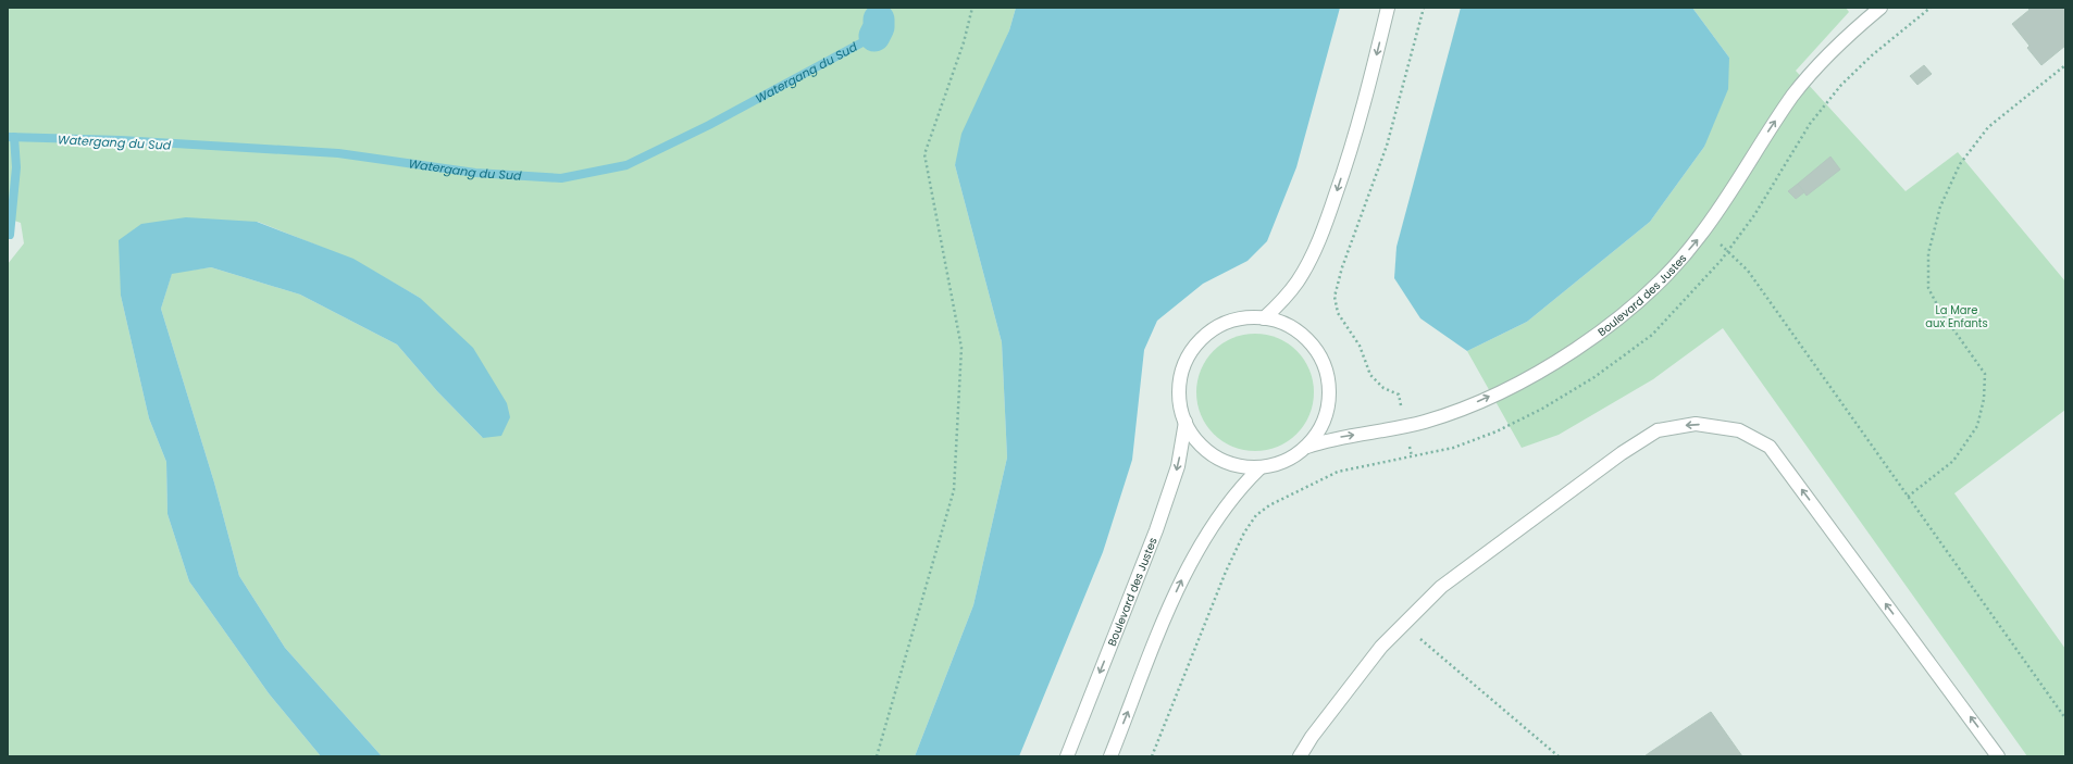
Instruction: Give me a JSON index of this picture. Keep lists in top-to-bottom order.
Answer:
{
  "streets": {
    "street": ["Boulevard des Justes"]
  },
  "water": ["Watergang du Sud"],
  "parks": ["La Mare aux Enfants"]
}
